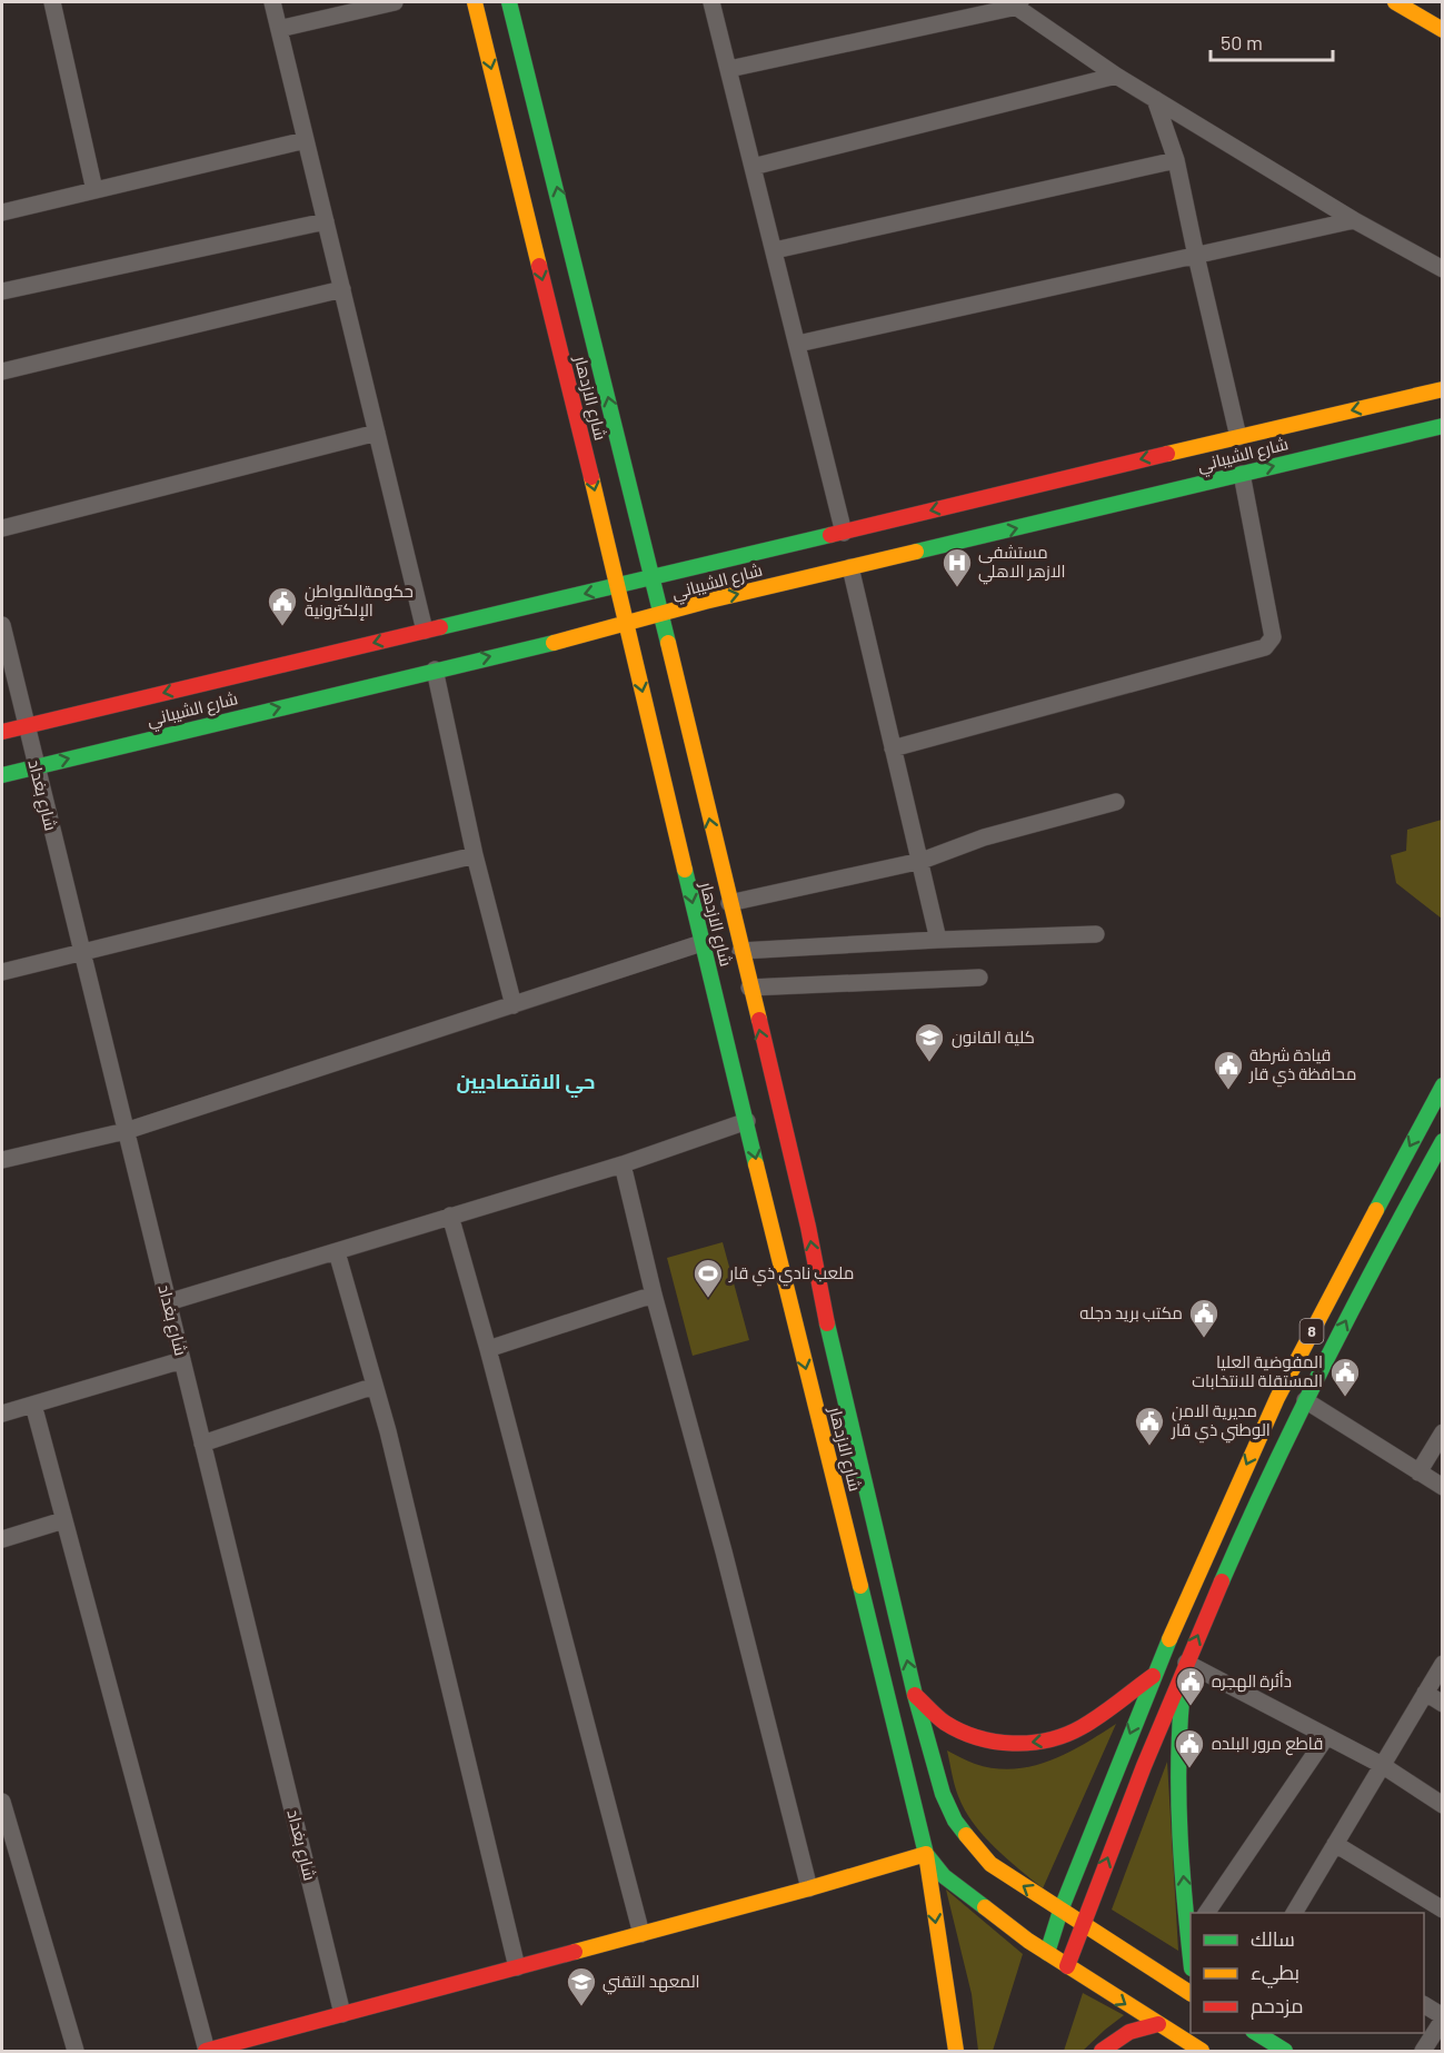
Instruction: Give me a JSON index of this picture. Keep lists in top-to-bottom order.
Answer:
{
  "streets": {
    "main road": ["شارع الازدهار", "شارع الشيباني", "8"],
    "street": ["شارع بغداد"]
  },
  "crossings": [
    ["شارع الازدهار", "شارع الشيباني"],
    ["شارع الازدهار", "8"],
    ["شارع الشيباني", "شارع بغداد"]
  ],
  "districts": ["حي الاقتصاديين"],
  "places": {
    "hospital": ["مستشفى الازهر الاهلي"],
    "public building": [
      "حكومةالمواطن الإلكترونية",
      "قيادة شرطة محافظة ذي قار",
      "مكتب بريد دجله",
      "المفوضية العليا المستقلة للانتخابات",
      "مديرية الامن الوطني ذي قار",
      "دأئرة الهجره",
      "قاطع مرور البلده"
    ],
    "school or university": ["كلية القانون", "المعهد التقني"],
    "sports": ["ملعب نادي ذي قار"]
  },
  "legend": ["سالك", "بطيء", "مزدحم"],
  "scale_bar": "50 m"
}
